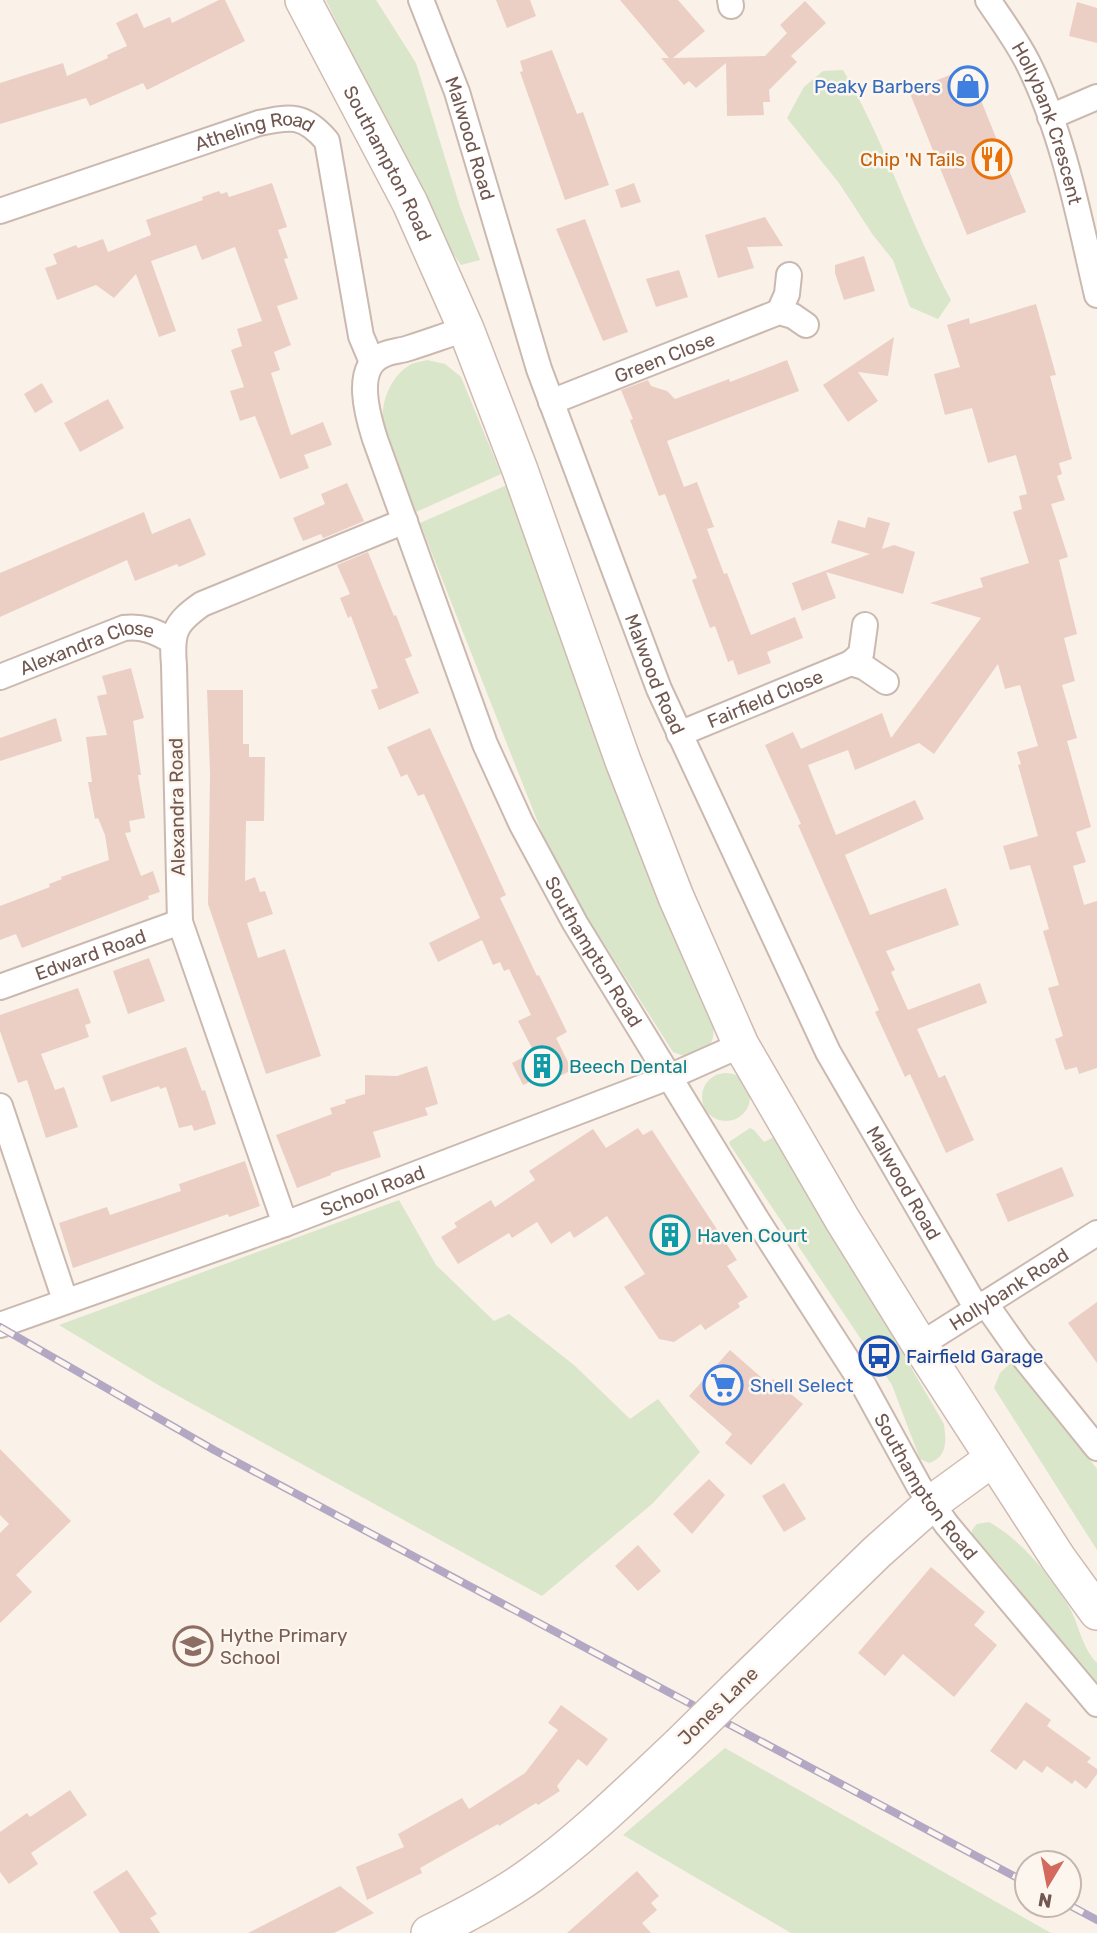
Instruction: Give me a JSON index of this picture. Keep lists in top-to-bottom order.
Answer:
{
  "streets": {
    "street": [
      "Hollybank Crescent",
      "Malwood Road",
      "Atheling Road",
      "Southampton Road",
      "Green Close",
      "Alexandra Close",
      "Fairfield Close",
      "Alexandra Road",
      "Edward Road",
      "School Road",
      "Hollybank Road",
      "Jones Lane"
    ]
  },
  "crossings": [
    ["Malwood Road", "Green Close"],
    ["Malwood Road", "Fairfield Close"],
    ["Malwood Road", "Hollybank Road"],
    ["Atheling Road", "Southampton Road"],
    ["Southampton Road", "School Road"],
    ["Southampton Road", "Hollybank Road"],
    ["Southampton Road", "Jones Lane"],
    ["Alexandra Close", "Alexandra Road"],
    ["Alexandra Road", "Edward Road"],
    ["Alexandra Road", "School Road"]
  ],
  "places": {
    "shop": ["Peaky Barbers"],
    "restaurant": ["Chip 'N Tails"],
    "building": ["Beech Dental", "Haven Court"],
    "bus stop": ["Fairfield Garage"],
    "supermarket": ["Shell Select"],
    "school or university": ["Hythe Primary School"]
  },
  "north": "bottom"
}
